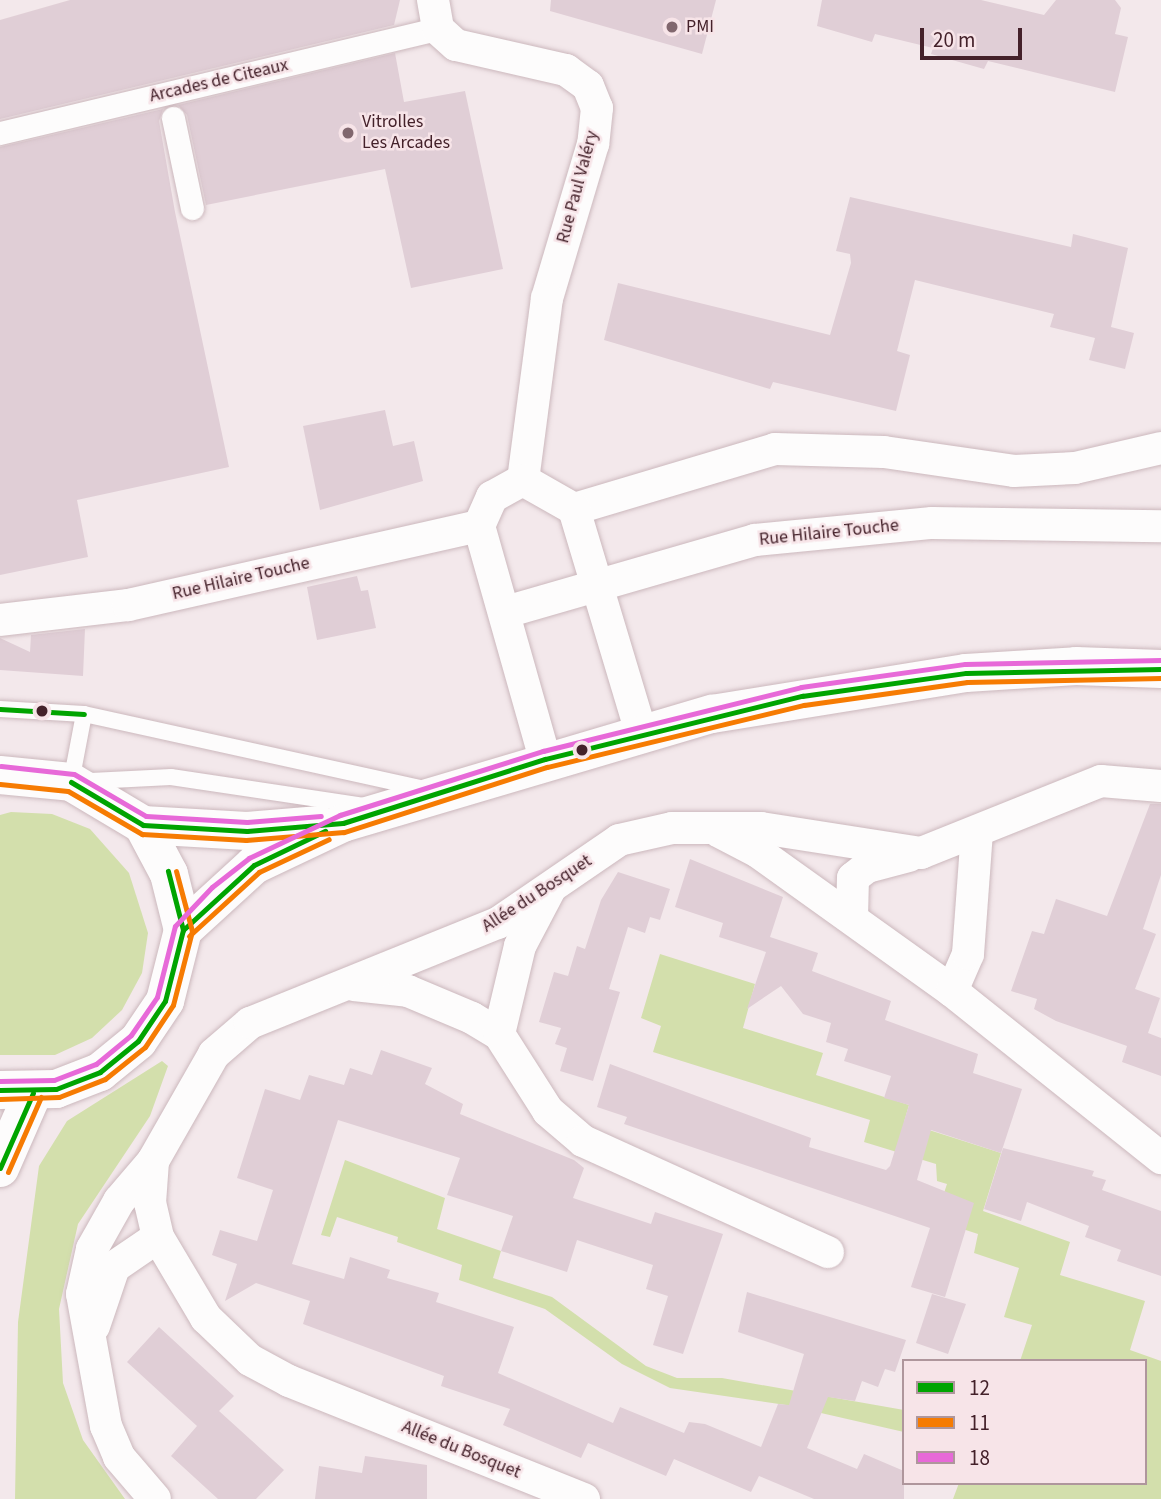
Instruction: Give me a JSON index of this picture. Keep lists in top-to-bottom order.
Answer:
{
  "streets": {
    "street": [
      "Arcades de Citeaux",
      "Rue Paul Valéry",
      "Rue Hilaire Touche",
      "Allée du Bosquet"
    ]
  },
  "crossings": [
    ["Arcades de Citeaux", "Rue Paul Valéry"]
  ],
  "places": ["PMI", "Vitrolles Les Arcades"],
  "lines": ["transit line 18", "transit line 12", "transit line 11"],
  "legend": ["12", "11", "18"],
  "scale_bar": "20 m"
}
